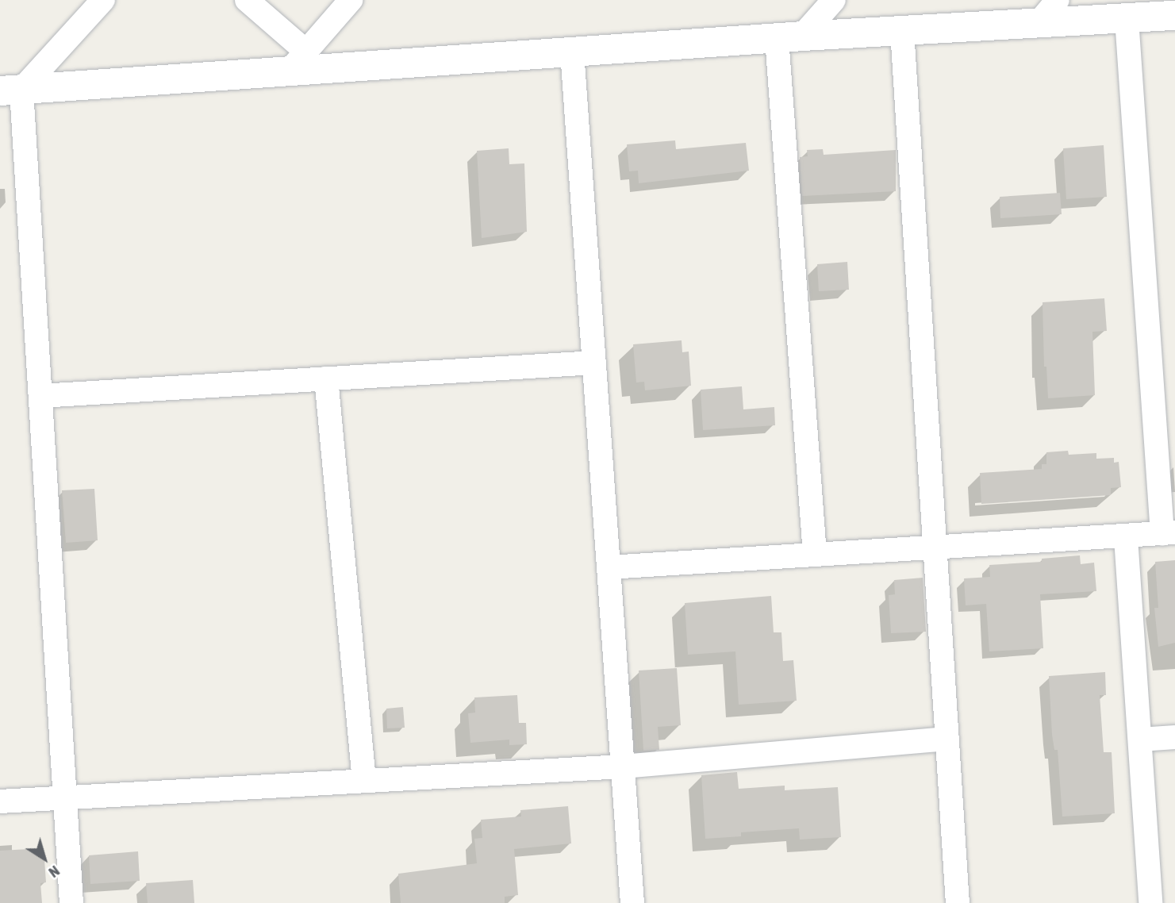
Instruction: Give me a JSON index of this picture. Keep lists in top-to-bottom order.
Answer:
{
  "north": "bottom right"
}
